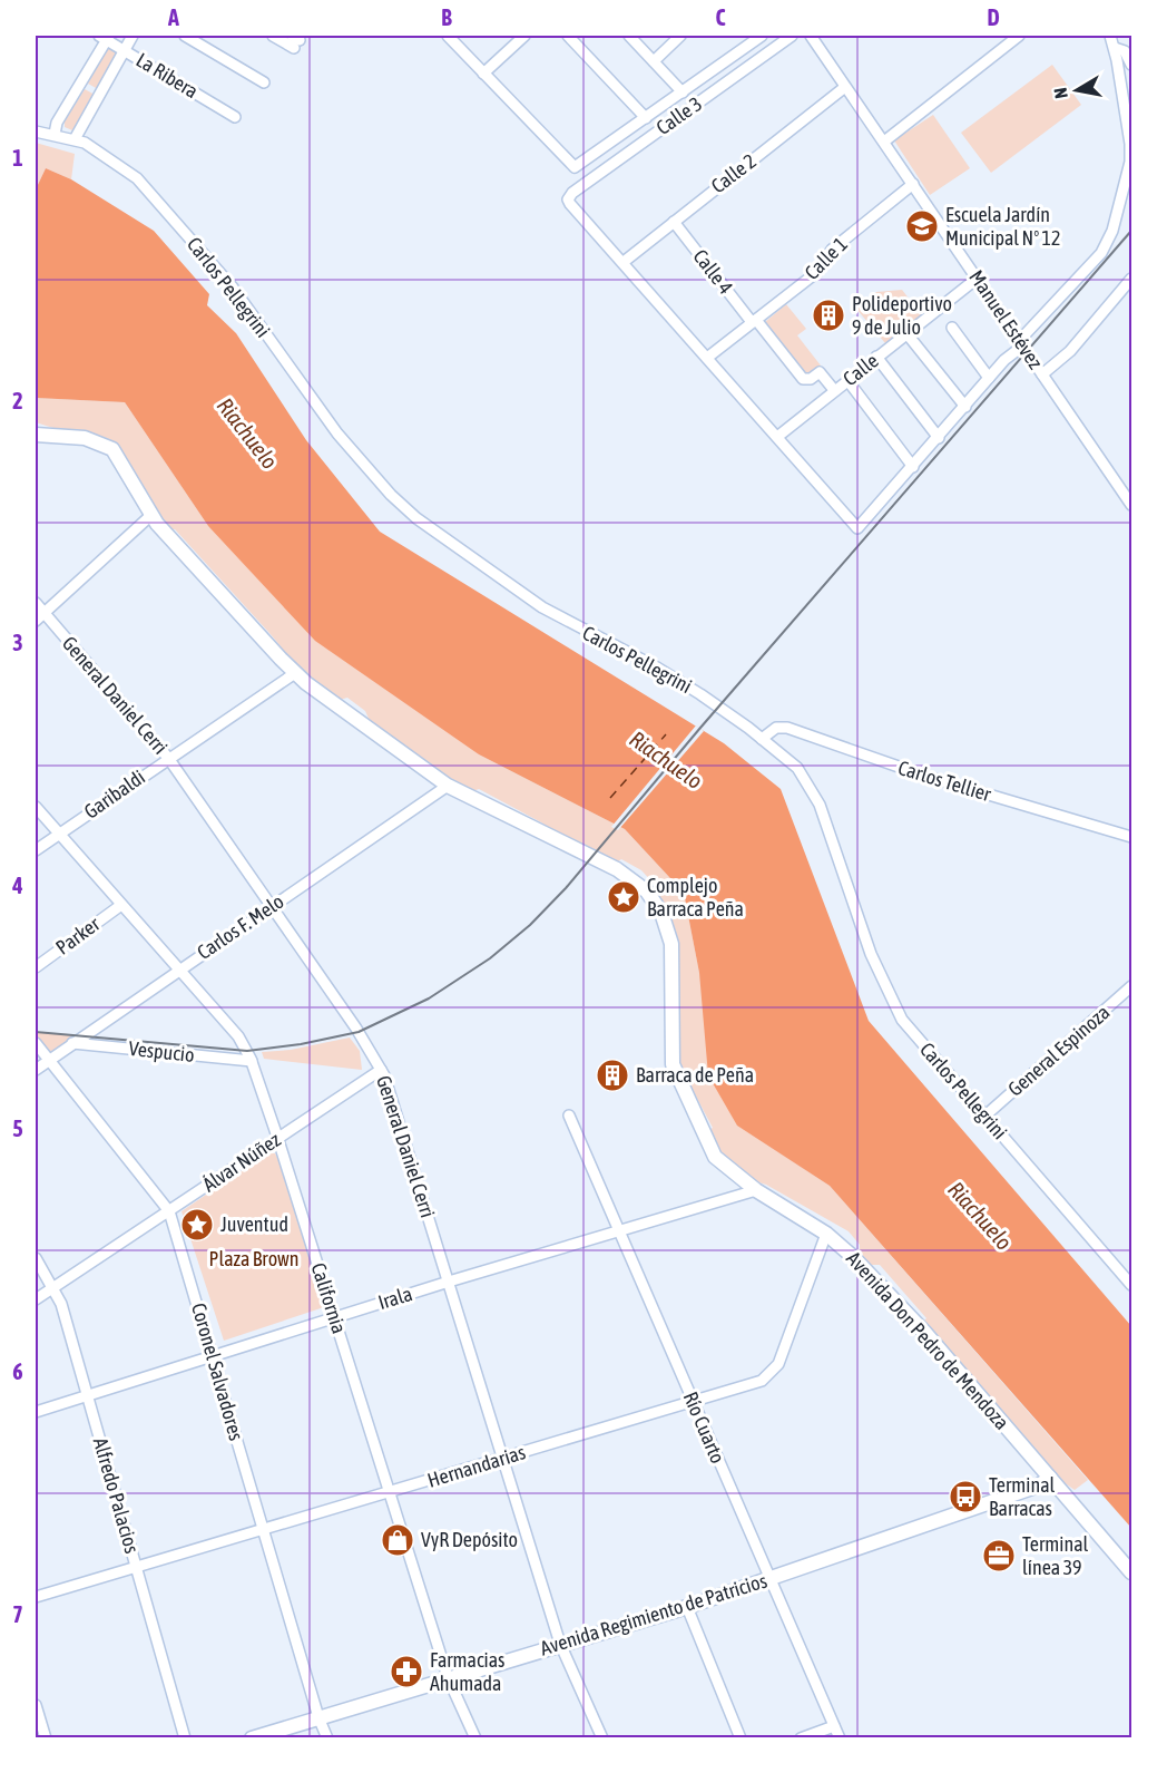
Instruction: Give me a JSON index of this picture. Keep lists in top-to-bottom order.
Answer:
{
  "streets": {
    "main road": ["Avenida Don Pedro de Mendoza", "Avenida Regimiento de Patricios"],
    "street": [
      "La Ribera",
      "Calle 3",
      "Calle 2",
      "Calle 1",
      "Calle 4",
      "Carlos Pellegrini",
      "Manuel Estévez",
      "Calle",
      "General Daniel Cerri",
      "Carlos Tellier",
      "Garibaldi",
      "Carlos F. Melo",
      "Parker",
      "General Espinoza",
      "Vespucio",
      "Álvar Núñez",
      "California",
      "Irala",
      "Coronel Salvadores",
      "Río Cuarto",
      "Hernandarias",
      "Alfredo Palacios"
    ]
  },
  "crossings": [
    ["Calle 3", "Calle 2"],
    ["Calle 2", "Calle 4"],
    ["Calle 2", "Manuel Estévez"],
    ["Calle 1", "Calle 4"],
    ["Calle 1", "Manuel Estévez"],
    ["Calle 4", "Calle"],
    ["Carlos Pellegrini", "Carlos Tellier"],
    ["Carlos Pellegrini", "General Espinoza"],
    ["Manuel Estévez", "Calle"],
    ["General Daniel Cerri", "Garibaldi"],
    ["General Daniel Cerri", "Carlos F. Melo"],
    ["General Daniel Cerri", "Álvar Núñez"],
    ["General Daniel Cerri", "Irala"],
    ["General Daniel Cerri", "Hernandarias"],
    ["General Daniel Cerri", "Avenida Regimiento de Patricios"],
    ["Garibaldi", "California"],
    ["Garibaldi", "Avenida Don Pedro de Mendoza"],
    ["Carlos F. Melo", "Vespucio"],
    ["Carlos F. Melo", "California"],
    ["Carlos F. Melo", "Avenida Don Pedro de Mendoza"],
    ["Carlos F. Melo", "Coronel Salvadores"],
    ["Parker", "California"],
    ["Vespucio", "California"],
    ["Álvar Núñez", "California"],
    ["Álvar Núñez", "Coronel Salvadores"],
    ["Álvar Núñez", "Alfredo Palacios"],
    ["California", "Irala"],
    ["California", "Hernandarias"],
    ["California", "Avenida Regimiento de Patricios"],
    ["Irala", "Avenida Don Pedro de Mendoza"],
    ["Irala", "Coronel Salvadores"],
    ["Irala", "Río Cuarto"],
    ["Irala", "Alfredo Palacios"],
    ["Avenida Don Pedro de Mendoza", "Hernandarias"],
    ["Avenida Don Pedro de Mendoza", "Avenida Regimiento de Patricios"],
    ["Coronel Salvadores", "Hernandarias"],
    ["Coronel Salvadores", "Avenida Regimiento de Patricios"],
    ["Río Cuarto", "Hernandarias"],
    ["Río Cuarto", "Avenida Regimiento de Patricios"],
    ["Hernandarias", "Alfredo Palacios"]
  ],
  "water": ["Riachuelo"],
  "parks": ["Plaza Brown"],
  "places": {
    "school or university": ["Escuela Jardín Municipal Nº 12"],
    "building": ["Polideportivo 9 de Julio", "Barraca de Peña"],
    "place": ["Complejo Barraca Peña", "Juventud"],
    "bus stop": ["Terminal Barracas"],
    "shop": ["VyR Depósito"],
    "office": ["Terminal línea 39"],
    "pharmacy": ["Farmacias Ahumada"]
  },
  "north": "left",
  "grid": {
    "columns": [
      "A",
      "B",
      "C",
      "D"
    ],
    "rows": [
      "1",
      "2",
      "3",
      "4",
      "5",
      "6",
      "7"
    ]
  }
}
